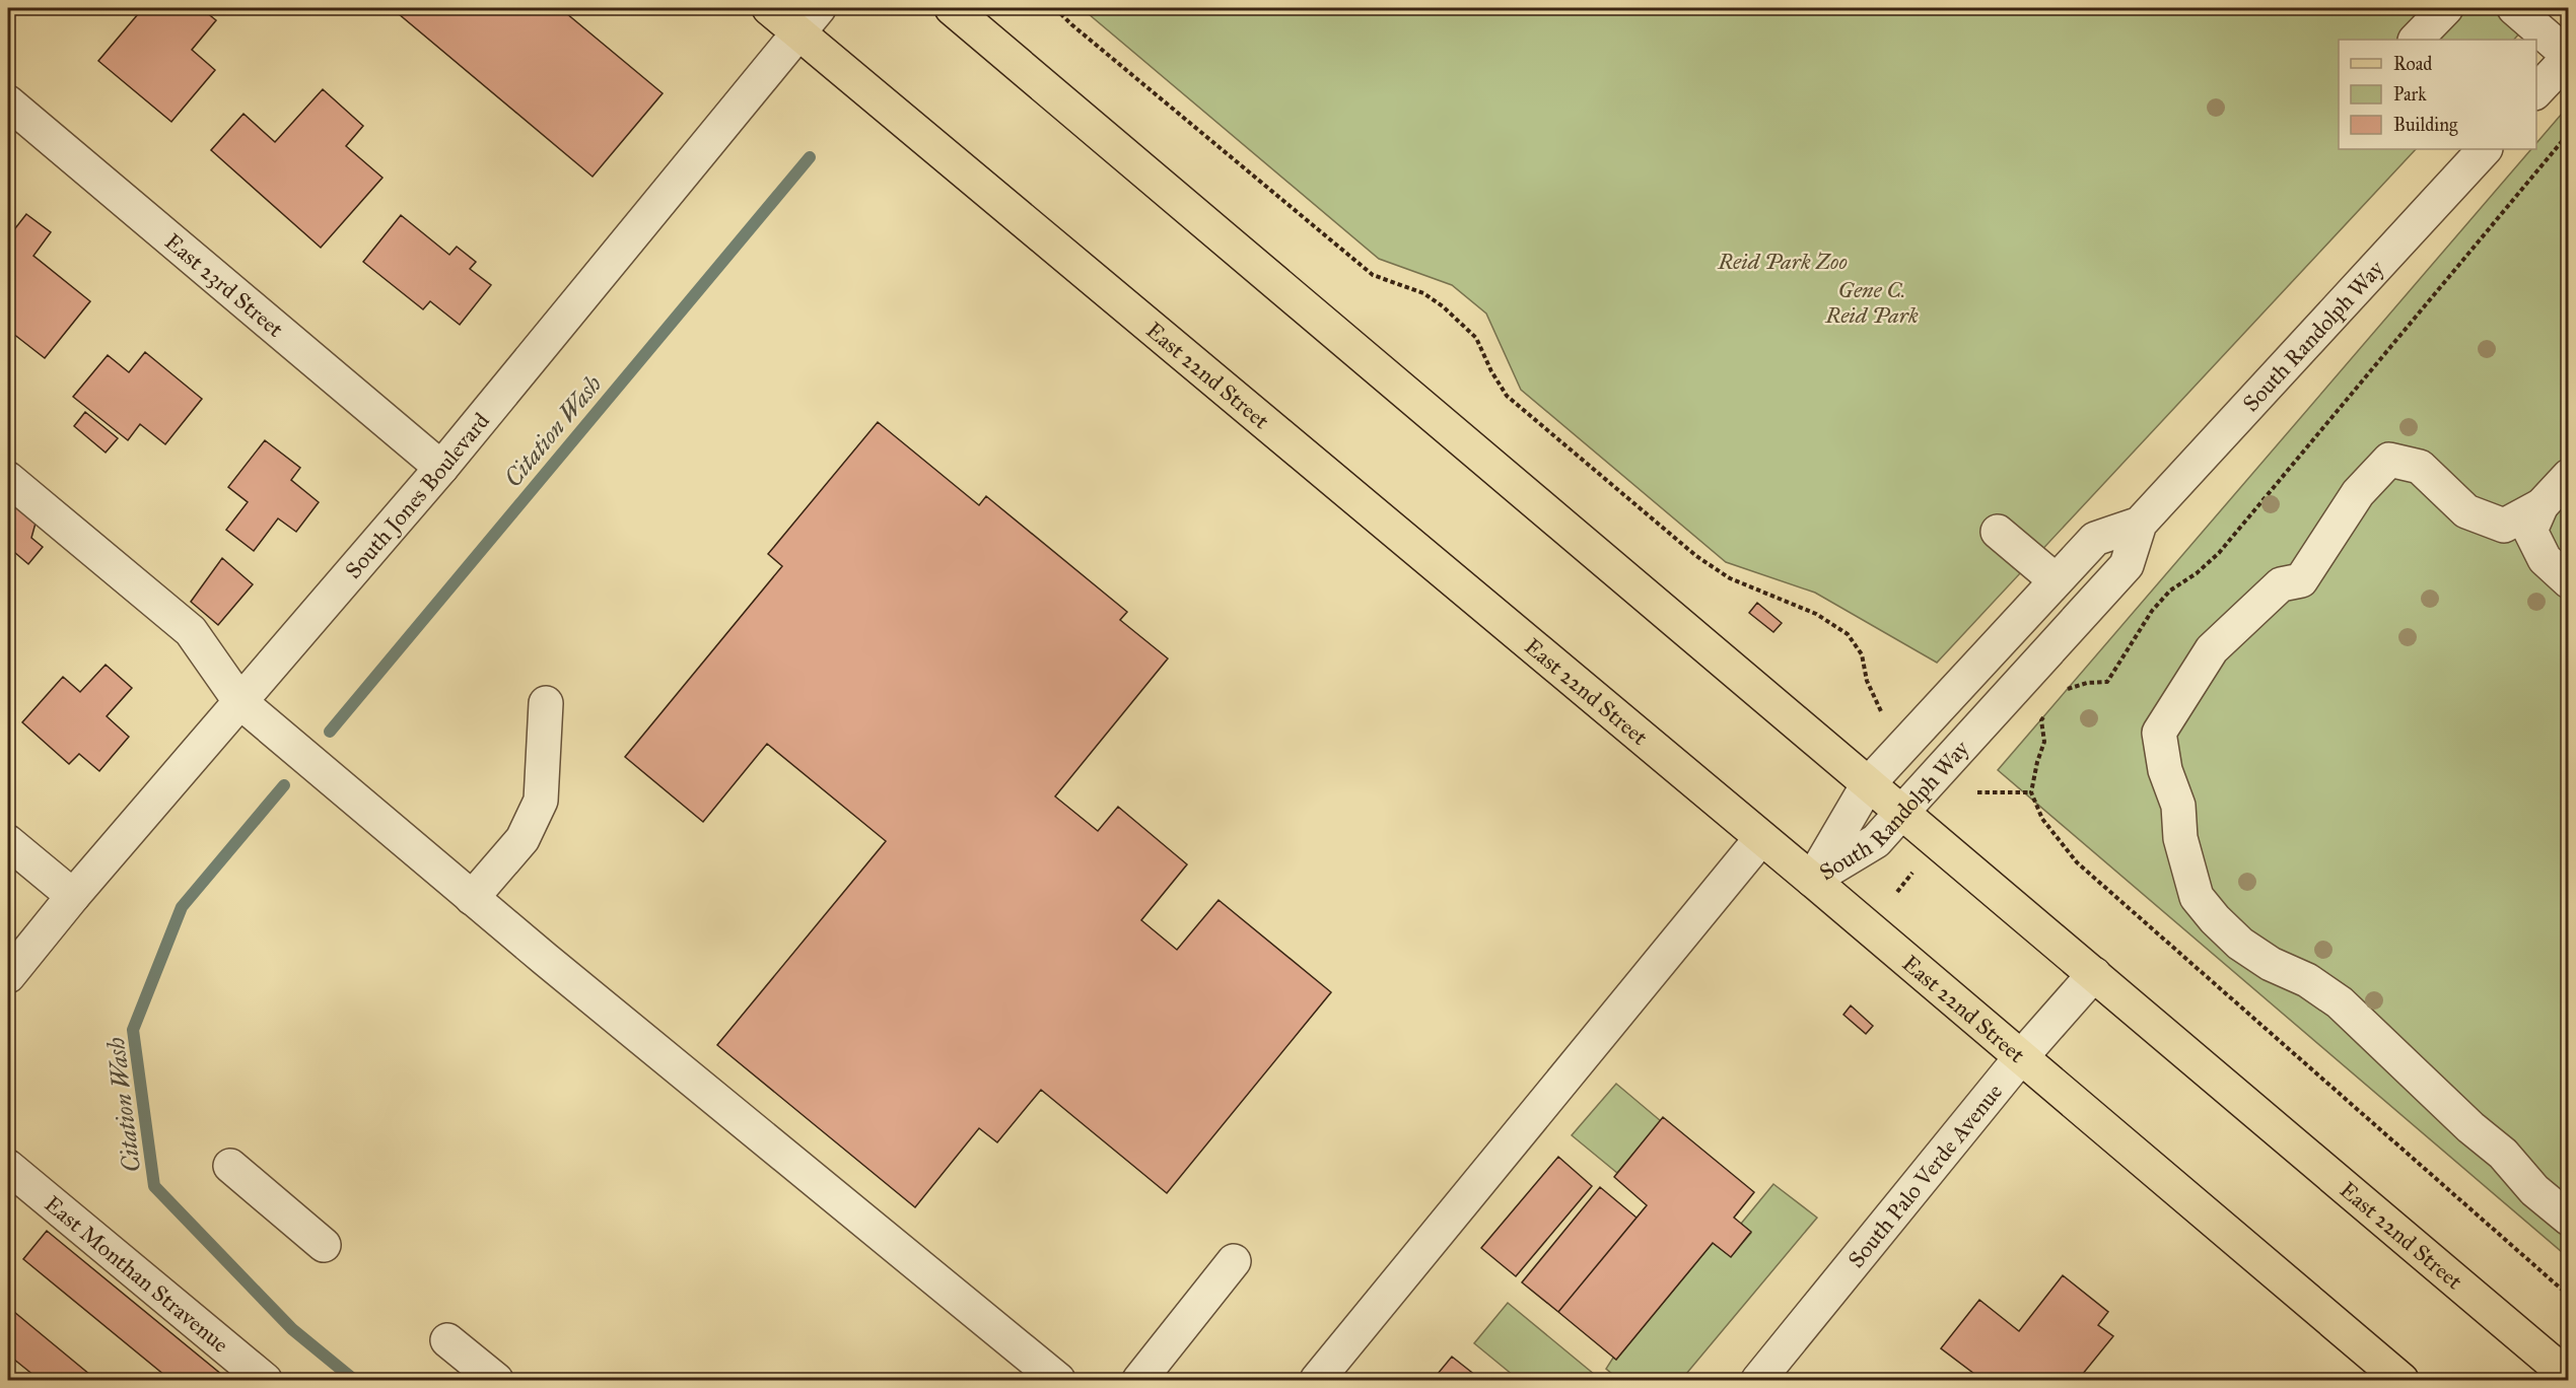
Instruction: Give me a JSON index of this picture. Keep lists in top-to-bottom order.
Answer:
{
  "streets": {
    "main road": ["East 22nd Street"],
    "street": [
      "East 23rd Street",
      "South Randolph Way",
      "South Jones Boulevard",
      "South Palo Verde Avenue",
      "East Monthan Stravenue"
    ]
  },
  "crossings": [
    ["East 23rd Street", "South Jones Boulevard"],
    ["South Randolph Way", "East 22nd Street"],
    ["East 22nd Street", "South Jones Boulevard"],
    ["East 22nd Street", "South Palo Verde Avenue"]
  ],
  "water": ["Citation Wash"],
  "parks": ["Reid Park Zoo", "Gene C. Reid Park"],
  "legend": ["Road", "Park", "Building"]
}
